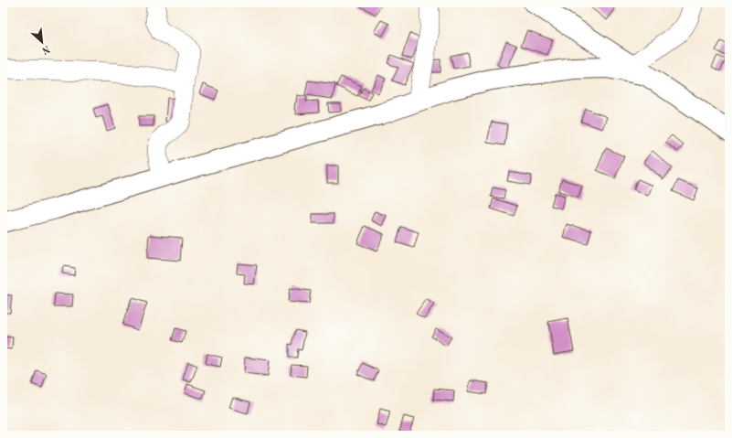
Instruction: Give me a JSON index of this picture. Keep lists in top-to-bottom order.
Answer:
{
  "north": "bottom right"
}
